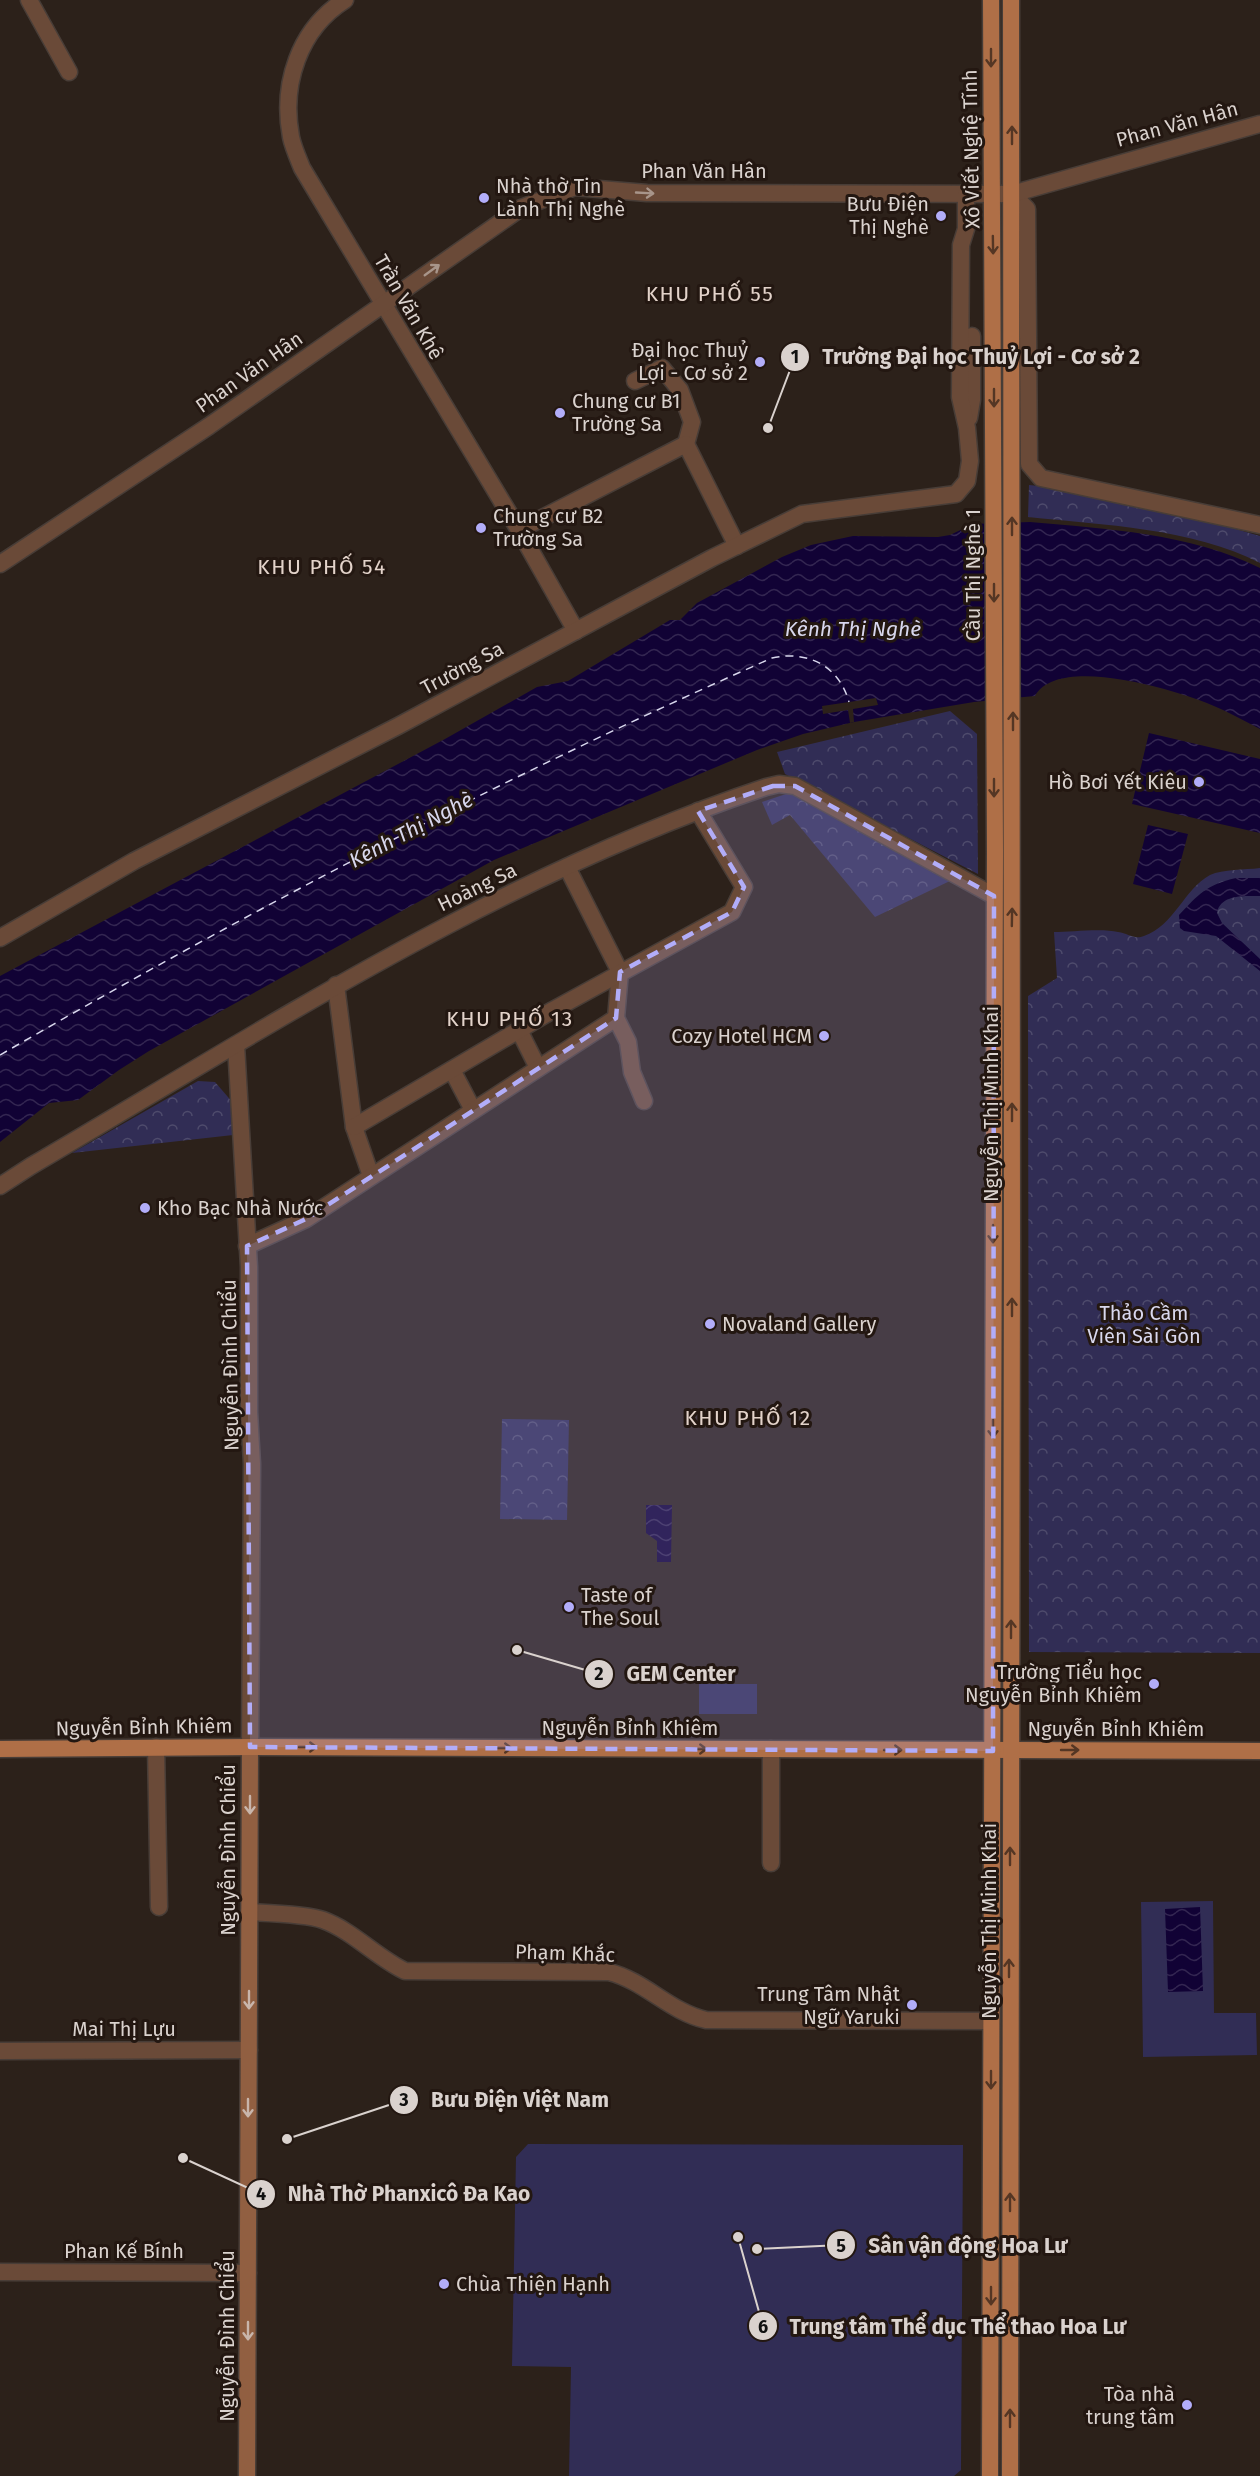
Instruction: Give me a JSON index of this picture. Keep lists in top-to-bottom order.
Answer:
{
  "streets": {
    "main road": [
      "Xô Viết Nghệ Tĩnh",
      "Cầu Thị Nghè 1",
      "Nguyễn Thị Minh Khai",
      "Nguyễn Đình Chiểu",
      "Nguyễn Bỉnh Khiêm"
    ],
    "street": [
      "Phan Văn Hân",
      "Trần Văn Khê",
      "Trường Sa",
      "Hoàng Sa",
      "Phạm Khắc",
      "Mai Thị Lựu",
      "Phan Kế Bính"
    ]
  },
  "crossings": [
    ["Phan Văn Hân", "Xô Viết Nghệ Tĩnh"],
    ["Phan Văn Hân", "Trần Văn Khê"],
    ["Xô Viết Nghệ Tĩnh", "Cầu Thị Nghè 1"],
    ["Xô Viết Nghệ Tĩnh", "Trường Sa"],
    ["Trần Văn Khê", "Trường Sa"],
    ["Cầu Thị Nghè 1", "Nguyễn Thị Minh Khai"],
    ["Hoàng Sa", "Nguyễn Thị Minh Khai"],
    ["Hoàng Sa", "Nguyễn Đình Chiểu"],
    ["Nguyễn Thị Minh Khai", "Nguyễn Bỉnh Khiêm"],
    ["Nguyễn Thị Minh Khai", "Phạm Khắc"],
    ["Nguyễn Đình Chiểu", "Nguyễn Bỉnh Khiêm"],
    ["Nguyễn Đình Chiểu", "Phạm Khắc"],
    ["Nguyễn Đình Chiểu", "Mai Thị Lựu"],
    ["Nguyễn Đình Chiểu", "Phan Kế Bính"]
  ],
  "one_way": ["Phan Văn Hân", "Nguyễn Đình Chiểu", "Nguyễn Bỉnh Khiêm"],
  "districts": [
    "KHU PHỐ 55",
    "KHU PHỐ 54",
    "KHU PHỐ 13",
    "KHU PHỐ 12"
  ],
  "water": ["Kênh Thị Nghè"],
  "parks": ["Thảo Cầm Viên Sài Gòn"],
  "places": [
    "Nhà thờ Tin Lành Thị Nghè",
    "Bưu Điện Thị Nghè",
    "Đại học Thuỷ Lợi - Cơ sở 2",
    "Chung cư B1 Trường Sa",
    "Trường Đại học Thuỷ Lợi - Cơ sở 2",
    "Chung cư B2 Trường Sa",
    "Hồ Bơi Yết Kiêu",
    "Cozy Hotel HCM",
    "Kho Bạc Nhà Nước",
    "Novaland Gallery",
    "Taste of The Soul",
    "GEM Center",
    "Trường Tiểu học Nguyễn Bỉnh Khiêm",
    "Trung Tâm Nhật Ngữ Yaruki",
    "Bưu Điện Việt Nam",
    "Nhà Thờ Phanxicô Đa Kao",
    "Trung tâm Thể dục Thể thao Hoa Lư",
    "Sân vận động Hoa Lư",
    "Chùa Thiện Hạnh",
    "Tòa nhà trung tâm"
  ]
}
